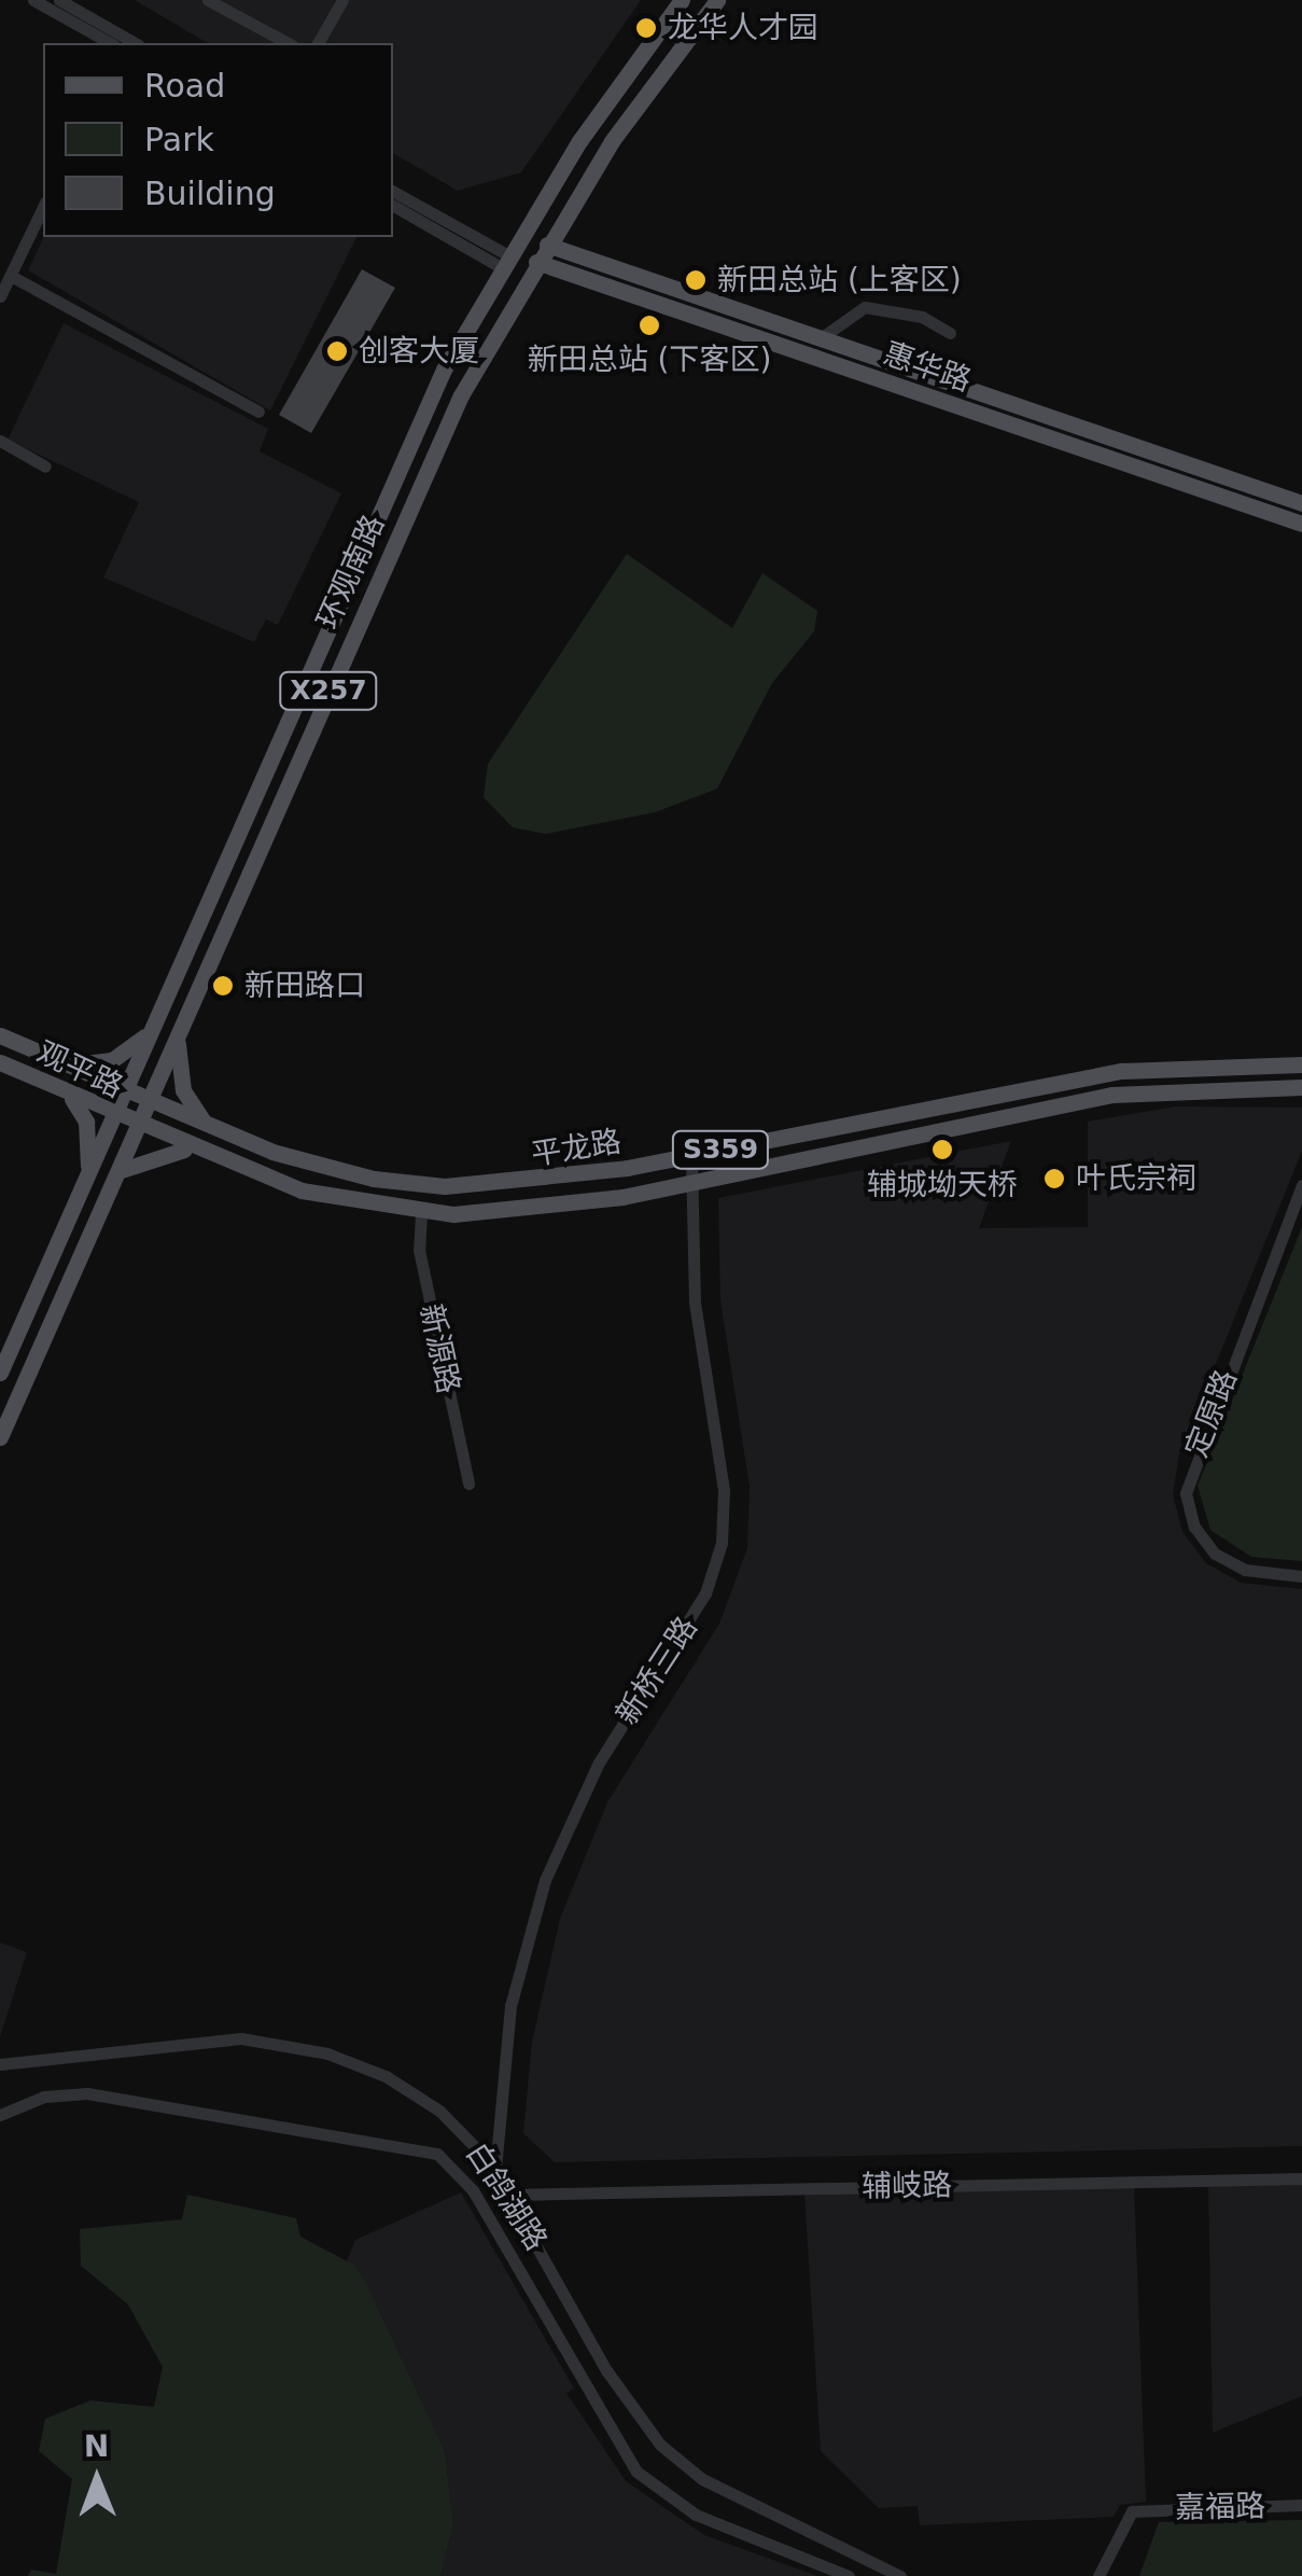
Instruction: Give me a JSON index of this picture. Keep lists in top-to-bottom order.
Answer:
{
  "streets": {
    "main road": [
      "惠华路",
      "环观南路",
      "X257",
      "观平路",
      "平龙路",
      "S359"
    ],
    "street": [
      "新源路",
      "定原路",
      "新桥三路",
      "辅岐路",
      "白鸽湖路",
      "嘉福路"
    ]
  },
  "crossings": [
    ["惠华路", "环观南路"],
    ["环观南路", "观平路"],
    ["环观南路", "平龙路"],
    ["观平路", "平龙路"],
    ["平龙路", "新源路"],
    ["平龙路", "新桥三路"],
    ["新桥三路", "白鸽湖路"],
    ["辅岐路", "白鸽湖路"]
  ],
  "places": [
    "龙华人才园",
    "新田总站 (上客区)",
    "新田总站 (下客区)",
    "创客大厦",
    "新田路口",
    "辅城坳天桥",
    "叶氏宗祠"
  ],
  "legend": ["Road", "Park", "Building"],
  "north": "top"
}
